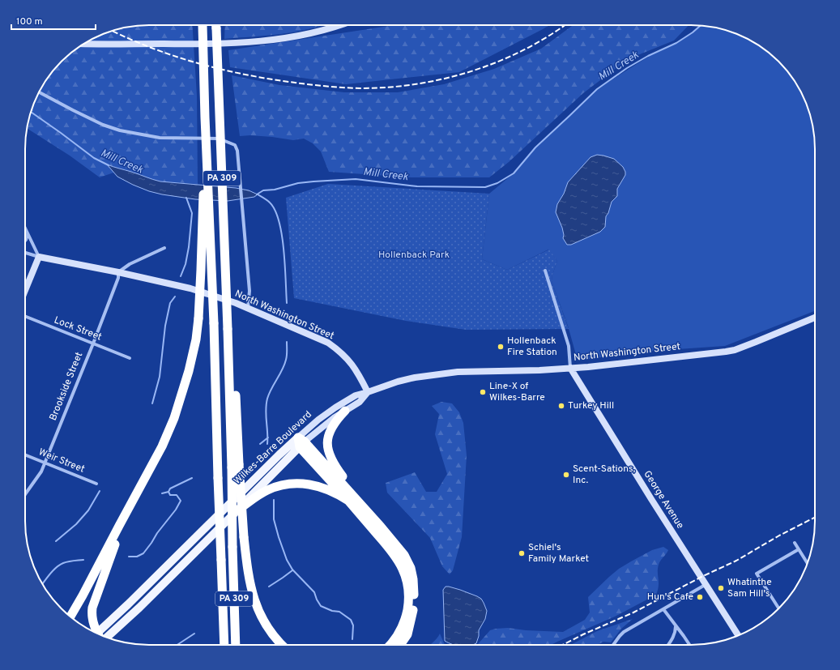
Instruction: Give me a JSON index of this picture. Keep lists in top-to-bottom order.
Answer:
{
  "streets": {
    "highway": ["PA 309"],
    "main road": ["Wilkes-Barre Boulevard"],
    "street": [
      "North Washington Street",
      "Lock Street",
      "Brookside Street",
      "Weir Street",
      "George Avenue"
    ]
  },
  "crossings": [
    ["North Washington Street", "Brookside Street"],
    ["North Washington Street", "Wilkes-Barre Boulevard"],
    ["North Washington Street", "George Avenue"],
    ["Lock Street", "Brookside Street"],
    ["Brookside Street", "Weir Street"]
  ],
  "water": ["Mill Creek"],
  "parks": ["Hollenback Park"],
  "places": [
    "Hollenback Fire Station",
    "Line-X of Wilkes-Barre",
    "Turkey Hill",
    "Scent-Sations, Inc.",
    "Schiel's Family Market",
    "Whatinthe Sam Hill's",
    "Hun's Cafe"
  ],
  "scale_bar": "100 m"
}
